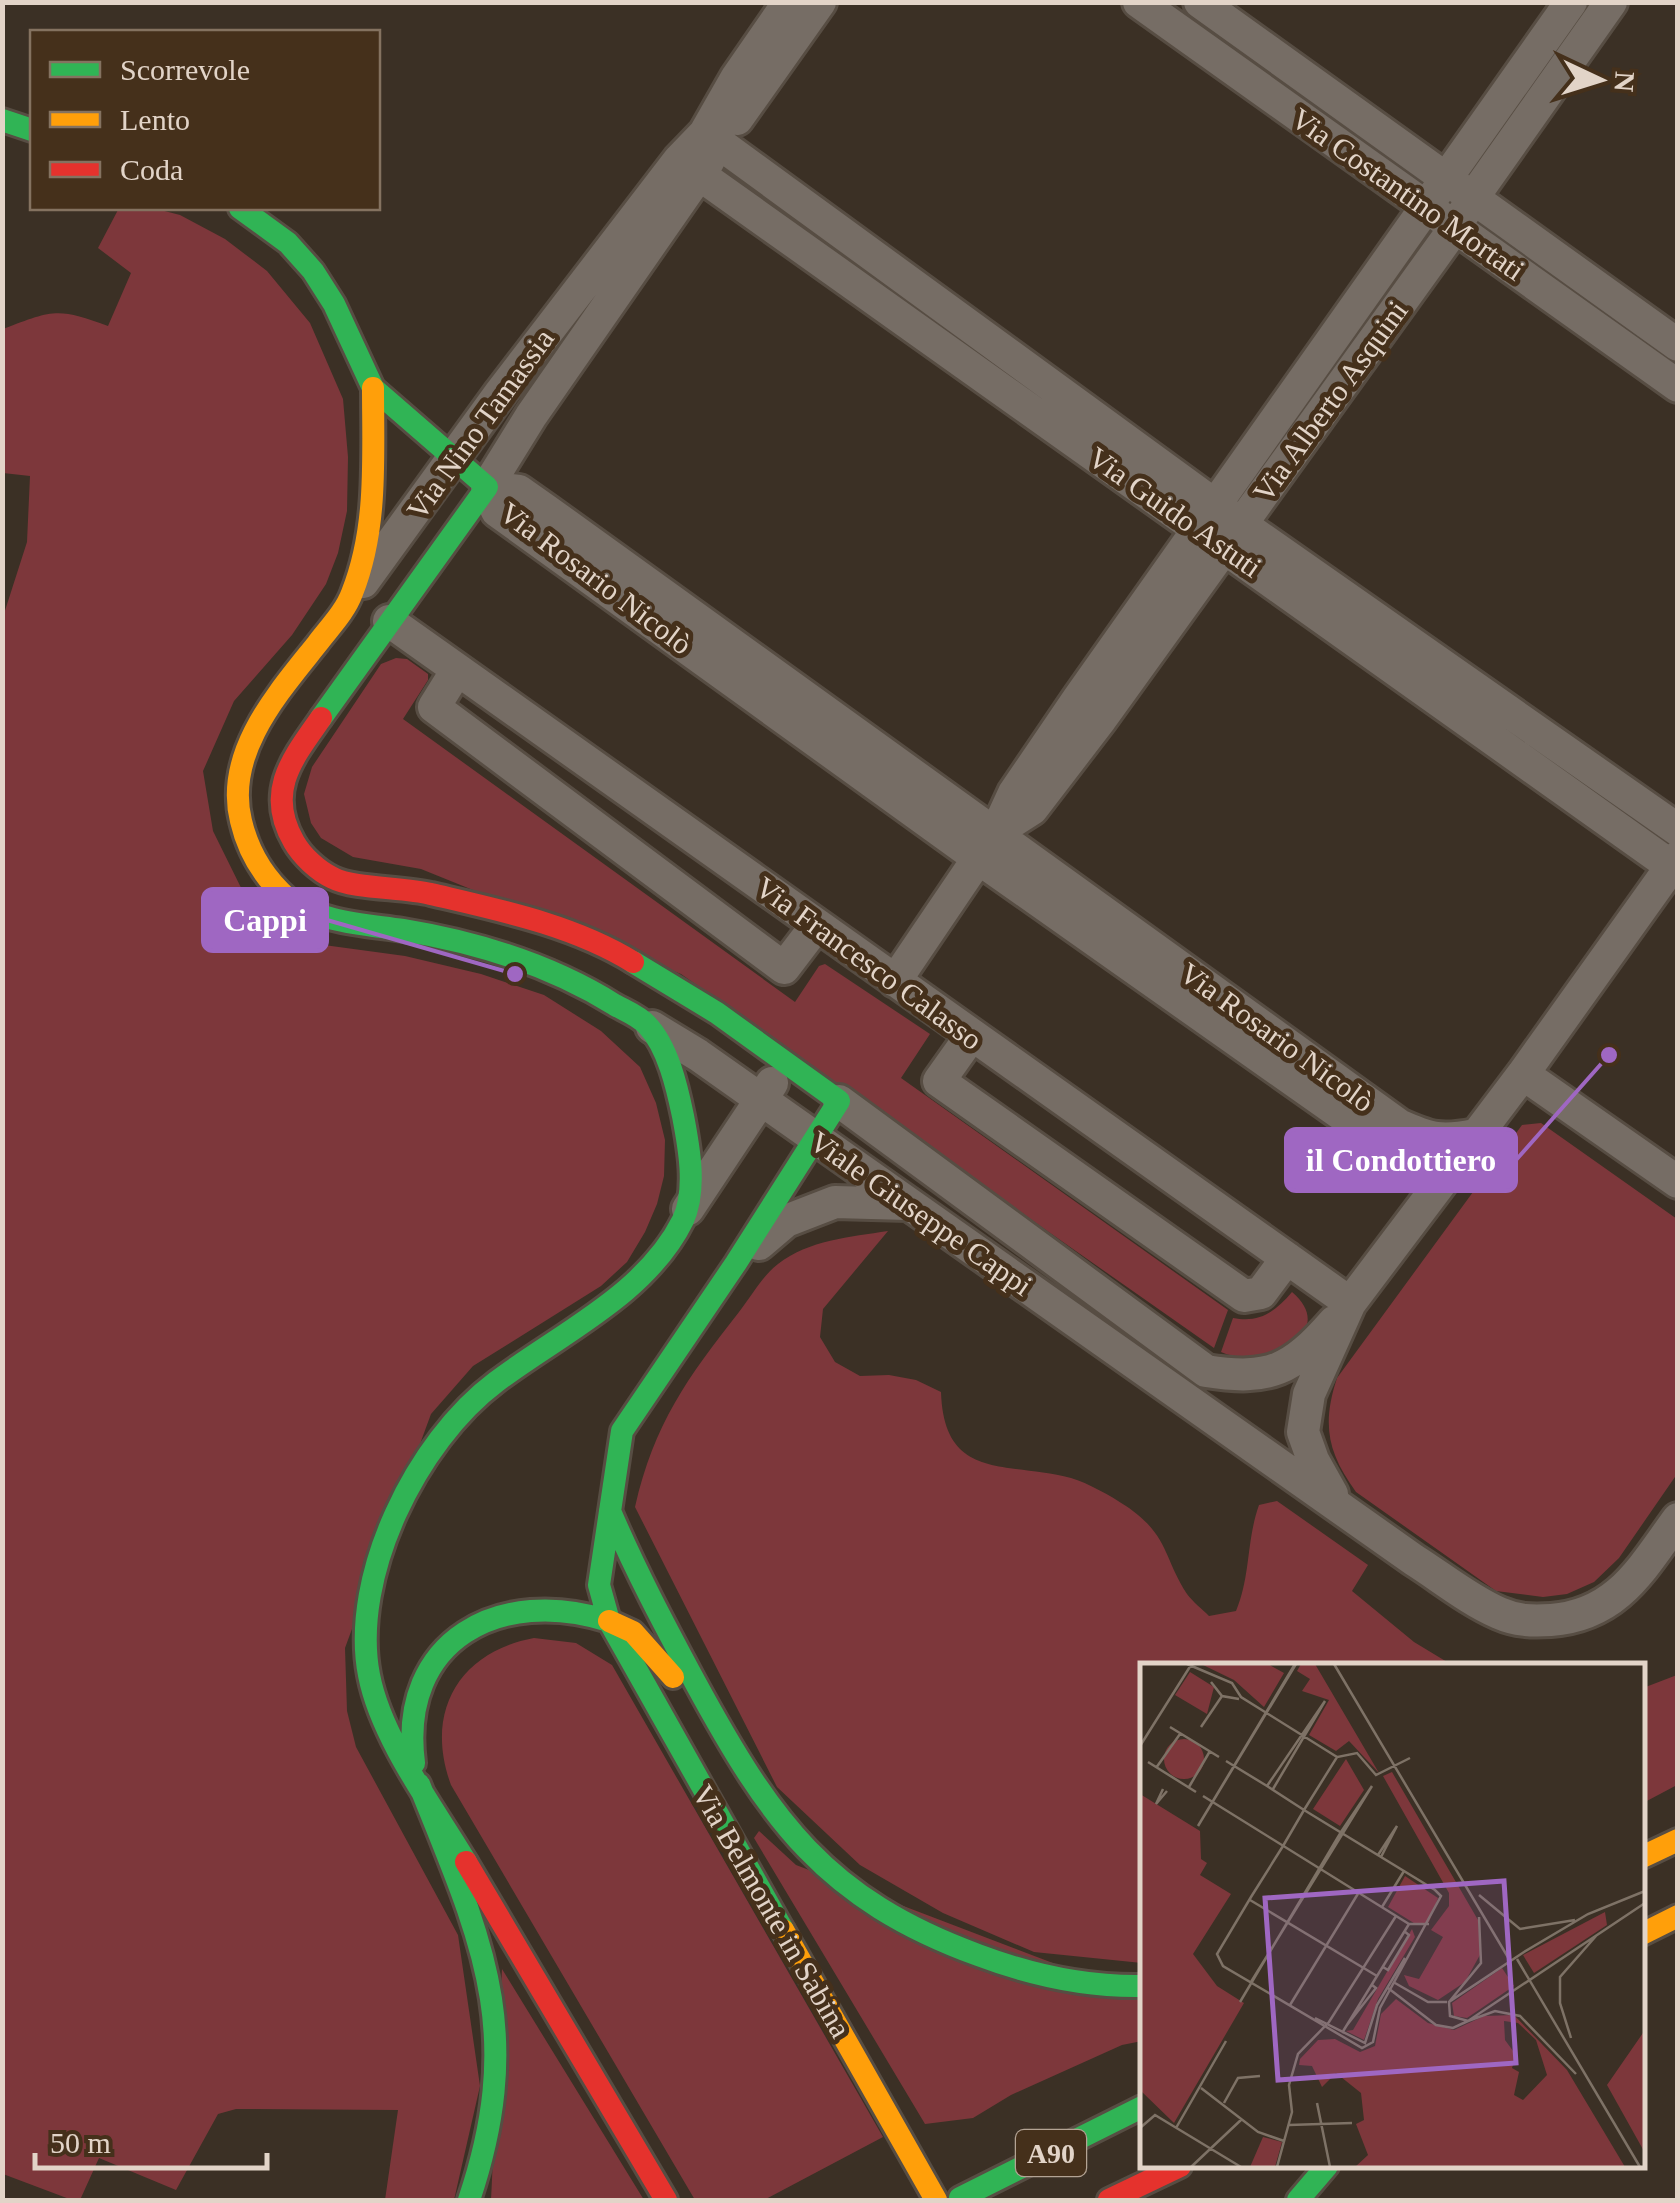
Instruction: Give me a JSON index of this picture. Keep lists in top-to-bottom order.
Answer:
{
  "streets": {
    "main road": [
      "Via Nino Tamassia",
      "Viale Giuseppe Cappi",
      "Via Belmonte in Sabina",
      "A90"
    ],
    "street": [
      "Via Costantino Mortati",
      "Via Alberto Asquini",
      "Via Guido Astuti",
      "Via Rosario Nicolò",
      "Via Francesco Calasso"
    ]
  },
  "crossings": [
    ["Via Costantino Mortati", "Via Alberto Asquini"],
    ["Via Alberto Asquini", "Via Guido Astuti"],
    ["Via Alberto Asquini", "Via Rosario Nicolò"],
    ["Via Alberto Asquini", "Via Francesco Calasso"],
    ["Via Nino Tamassia", "Via Guido Astuti"],
    ["Via Nino Tamassia", "Via Rosario Nicolò"],
    ["Via Nino Tamassia", "Via Francesco Calasso"],
    ["Via Nino Tamassia", "Viale Giuseppe Cappi"],
    ["Via Francesco Calasso", "Viale Giuseppe Cappi"],
    ["Viale Giuseppe Cappi", "Via Belmonte in Sabina"]
  ],
  "places": ["Cappi", "il Condottiero"],
  "legend": ["Scorrevole", "Lento", "Coda"],
  "scale_bar": "50 m",
  "north": "right"
}
